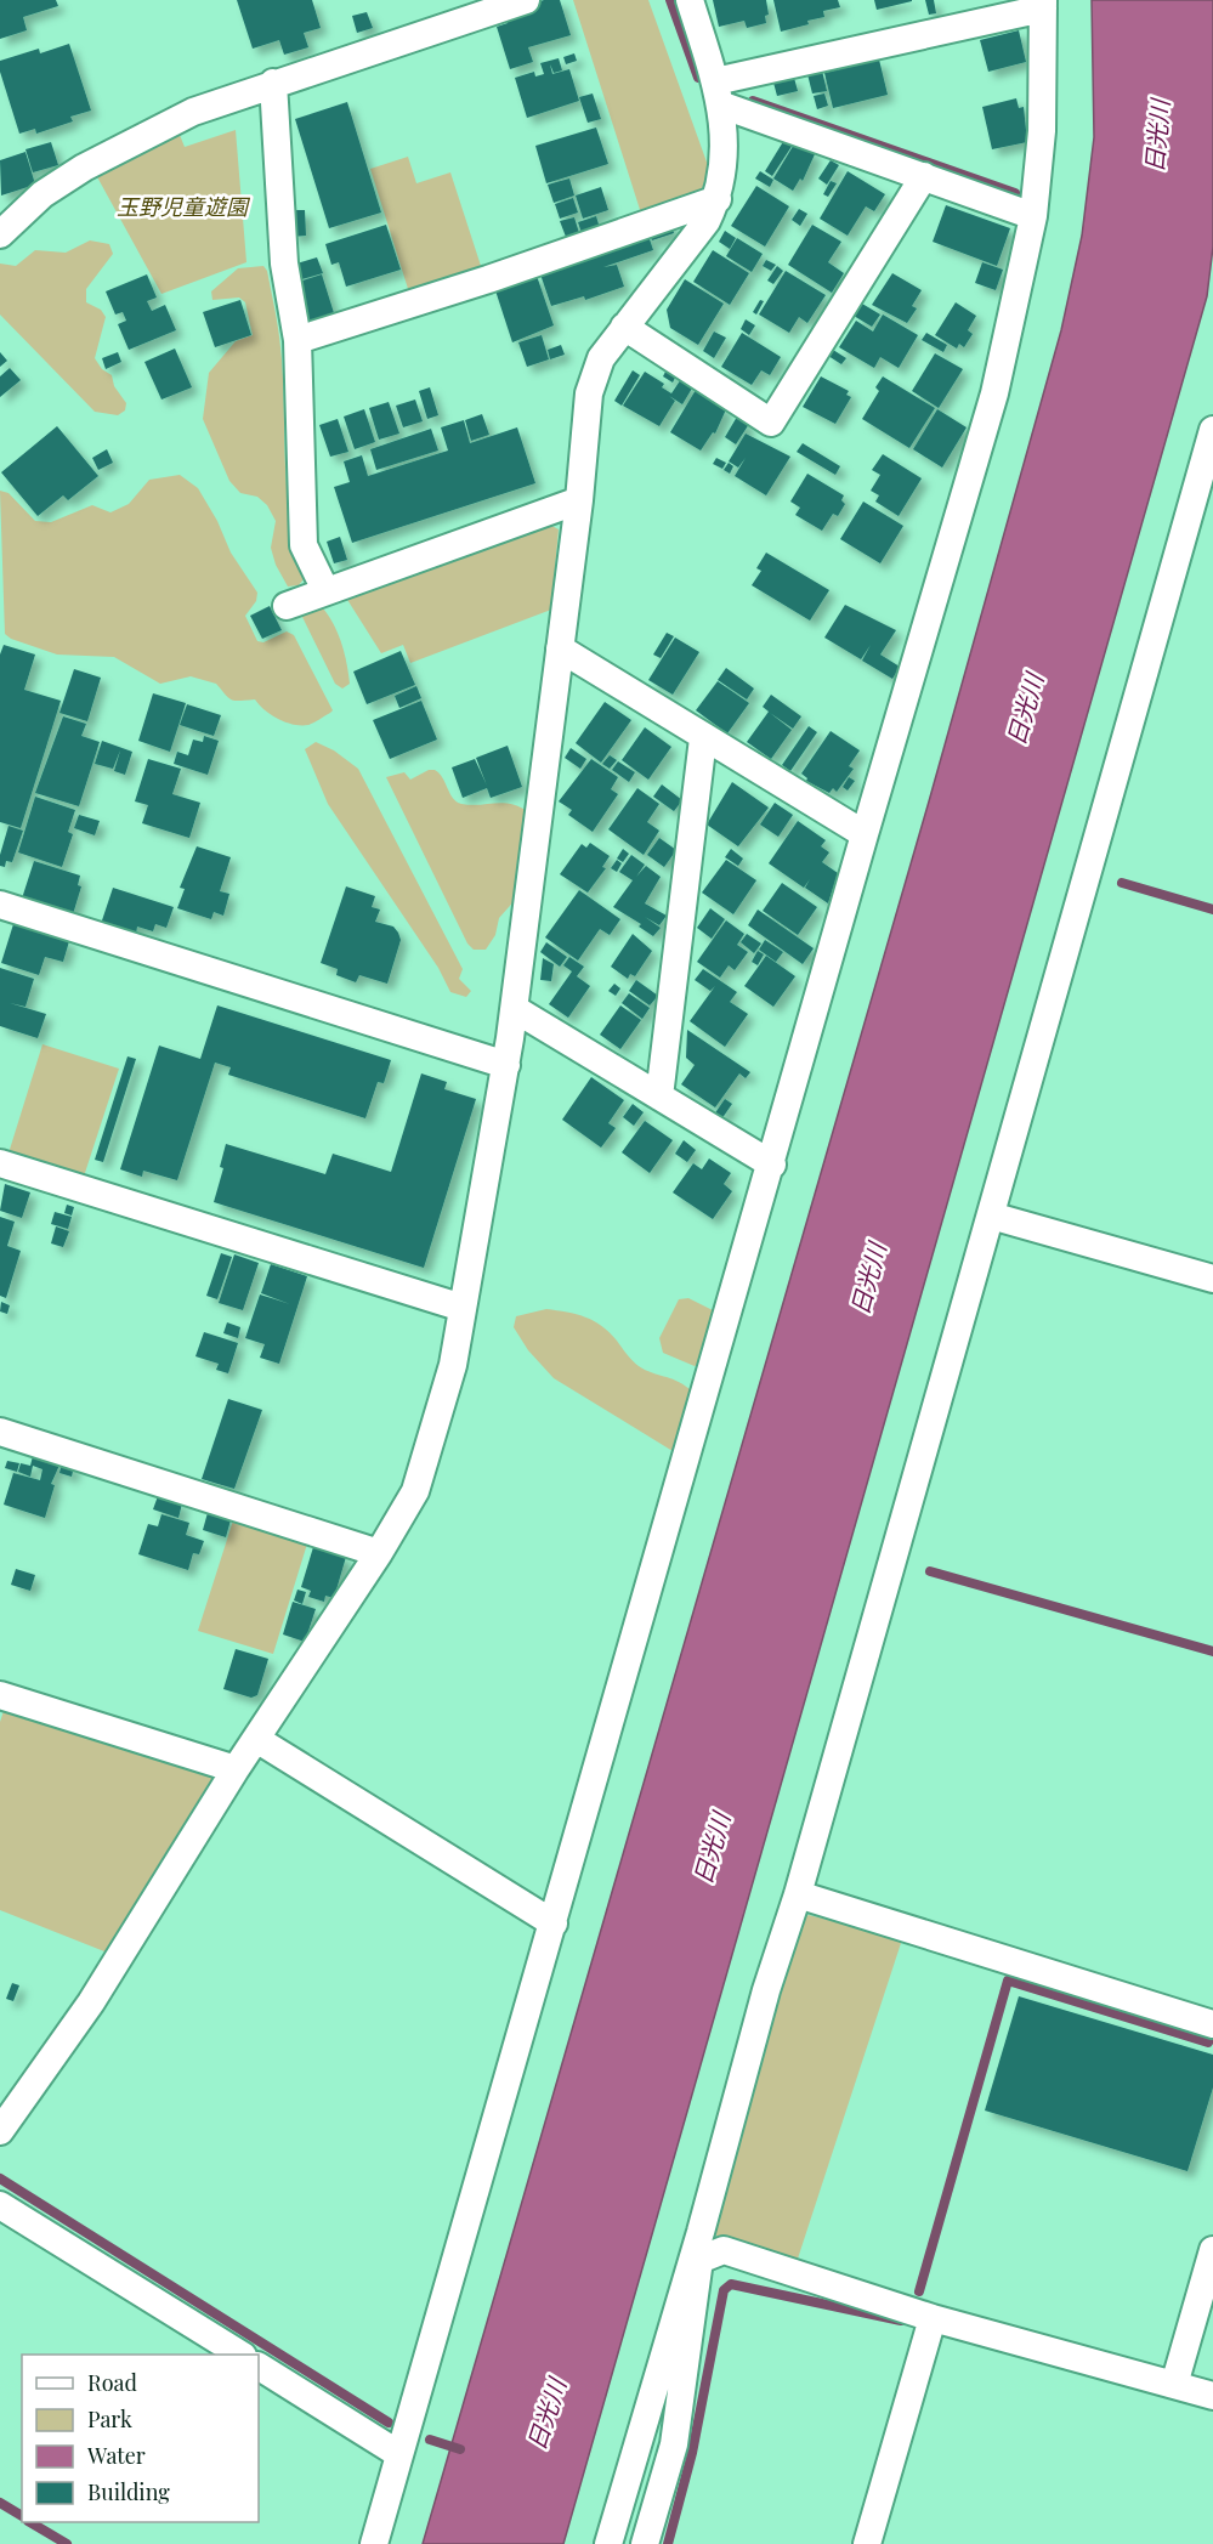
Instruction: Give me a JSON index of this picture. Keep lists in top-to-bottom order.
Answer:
{
  "water": ["日光川"],
  "parks": ["玉野児童遊園"],
  "legend": [
    "Road",
    "Park",
    "Water",
    "Building"
  ]
}
